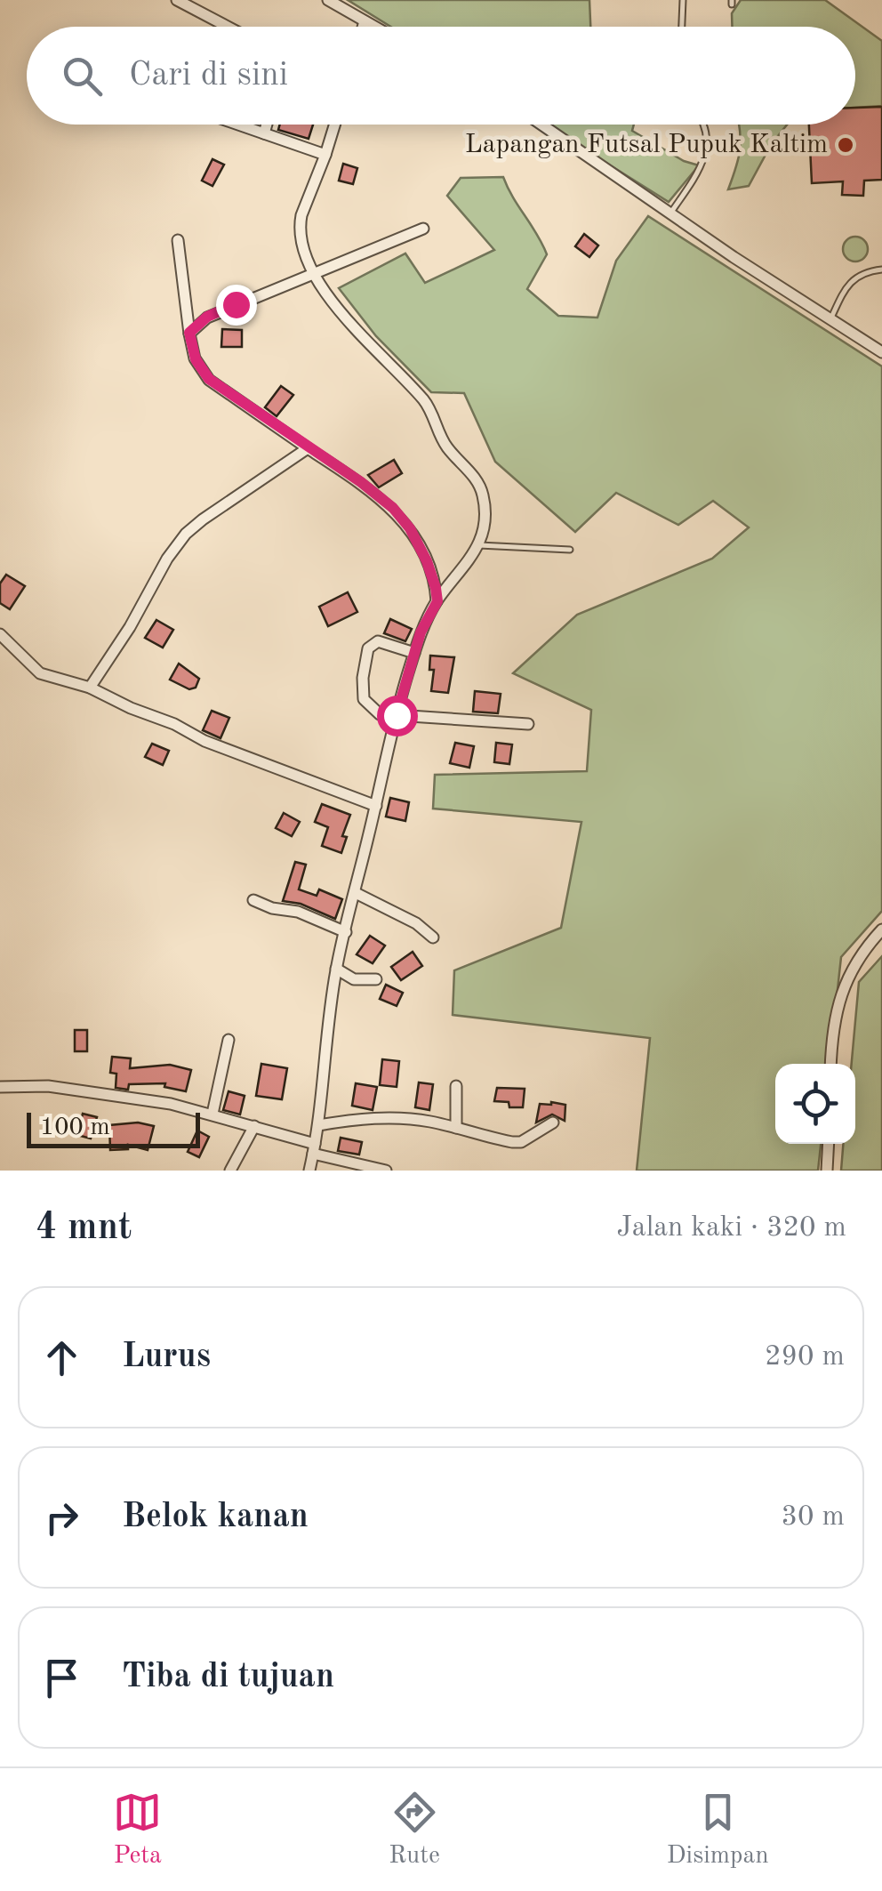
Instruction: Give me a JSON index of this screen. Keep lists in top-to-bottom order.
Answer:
{
  "places": ["Lapangan Futsal Pupuk Kaltim"],
  "scale_bar": "100 m",
  "page": {
    "search": "Cari di sini",
    "scale": "100 m",
    "heading": ["4 mnt", "Jalan kaki · 320 m"],
    "list": [
      ["Lurus", "290 m"],
      ["Belok kanan", "30 m"],
      "Tiba di tujuan"
    ],
    "nav": ["Peta", "Rute", "Disimpan"]
  }
}
